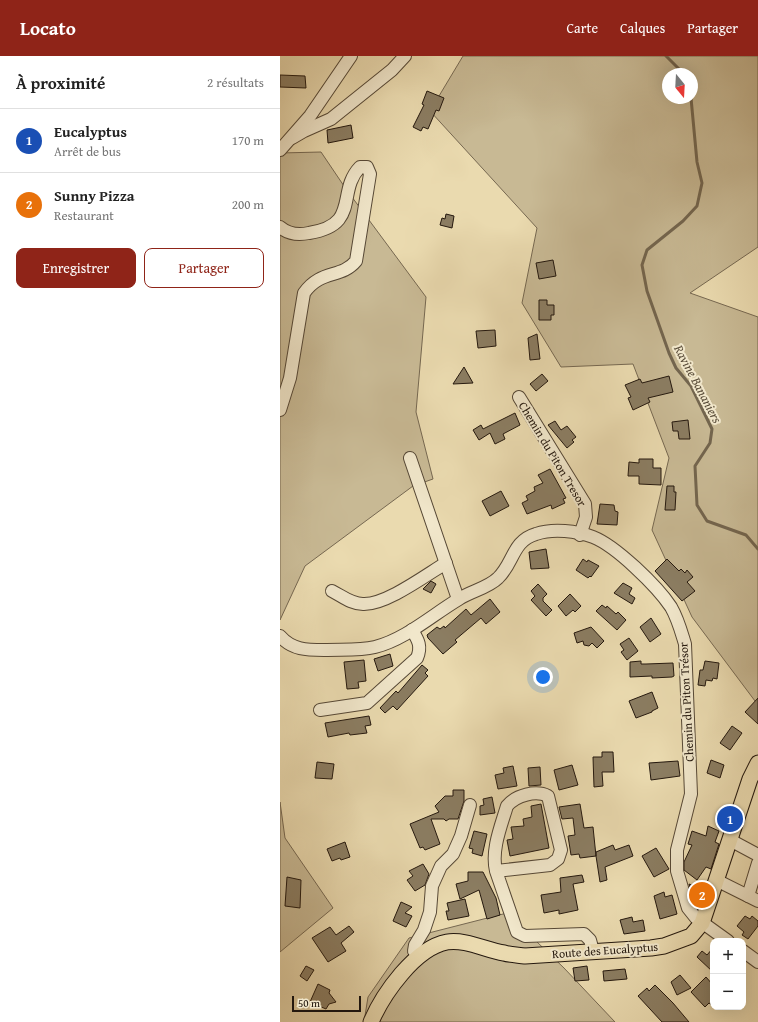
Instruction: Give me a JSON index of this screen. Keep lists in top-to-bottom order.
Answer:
{
  "streets": {
    "main road": ["Route des Eucalyptus"],
    "street": ["Chemin du Piton Tresor", "Chemin du Piton Trésor"]
  },
  "crossings": [
    ["Chemin du Piton Tresor", "Chemin du Piton Trésor"],
    ["Chemin du Piton Trésor", "Route des Eucalyptus"]
  ],
  "water": ["Ravine Bananiers"],
  "scale_bar": "50 m",
  "north": "bottom",
  "page": {
    "header": "Locato",
    "nav": ["Carte", "Calques", "Partager"],
    "heading": ["À proximité", "2 résultats"],
    "list": [
      {
        "mark": "1",
        "name": "Eucalyptus",
        "note": "Arrêt de bus",
        "value": "170 m"
      },
      {
        "mark": "2",
        "name": "Sunny Pizza",
        "note": "Restaurant",
        "value": "200 m"
      }
    ],
    "buttons": ["Enregistrer", "Partager"],
    "pins": ["1", "2"],
    "map_buttons": ["+", "−"],
    "scale": "50 m"
  }
}
